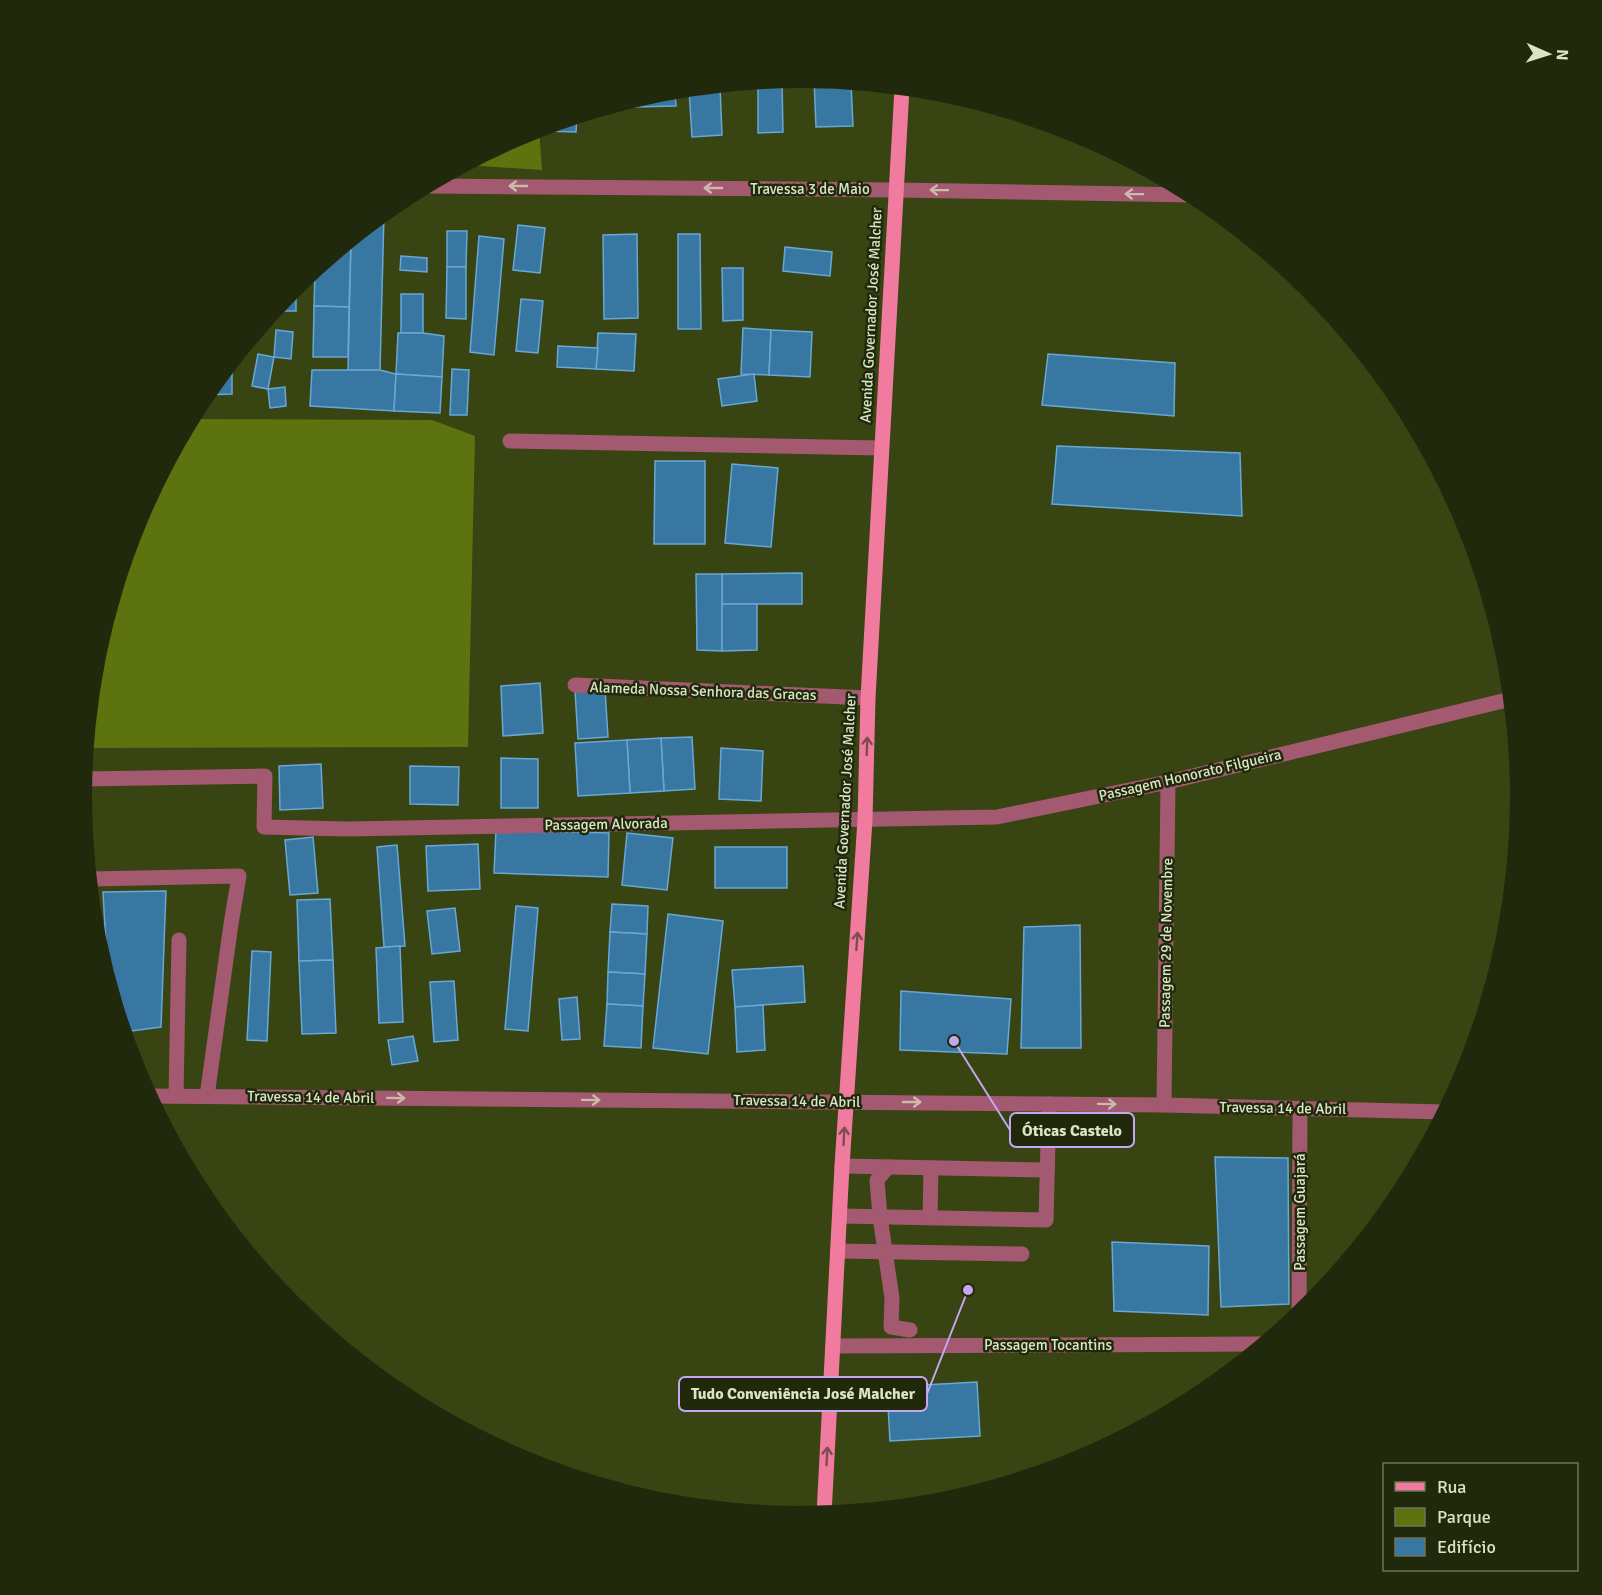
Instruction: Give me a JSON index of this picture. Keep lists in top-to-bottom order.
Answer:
{
  "streets": {
    "main road": ["Avenida Governador José Malcher"],
    "street": [
      "Travessa 3 de Maio",
      "Alameda Nossa Senhora das Gracas",
      "Passagem Honorato Filgueira",
      "Passagem Alvorada",
      "Passagem 29 de Novembre",
      "Travessa 14 de Abril",
      "Passagem Guajará",
      "Passagem Tocantins"
    ]
  },
  "crossings": [
    ["Travessa 3 de Maio", "Avenida Governador José Malcher"],
    ["Avenida Governador José Malcher", "Alameda Nossa Senhora das Gracas"],
    ["Avenida Governador José Malcher", "Passagem Honorato Filgueira"],
    ["Avenida Governador José Malcher", "Passagem Alvorada"],
    ["Avenida Governador José Malcher", "Travessa 14 de Abril"],
    ["Avenida Governador José Malcher", "Passagem Tocantins"],
    ["Passagem Honorato Filgueira", "Passagem Alvorada"],
    ["Passagem Honorato Filgueira", "Passagem 29 de Novembre"],
    ["Passagem 29 de Novembre", "Travessa 14 de Abril"],
    ["Travessa 14 de Abril", "Passagem Guajará"]
  ],
  "one_way": ["Travessa 3 de Maio", "Avenida Governador José Malcher"],
  "places": ["Óticas Castelo", "Tudo Conveniência José Malcher"],
  "legend": ["Rua", "Parque", "Edifício"],
  "north": "right"
}
